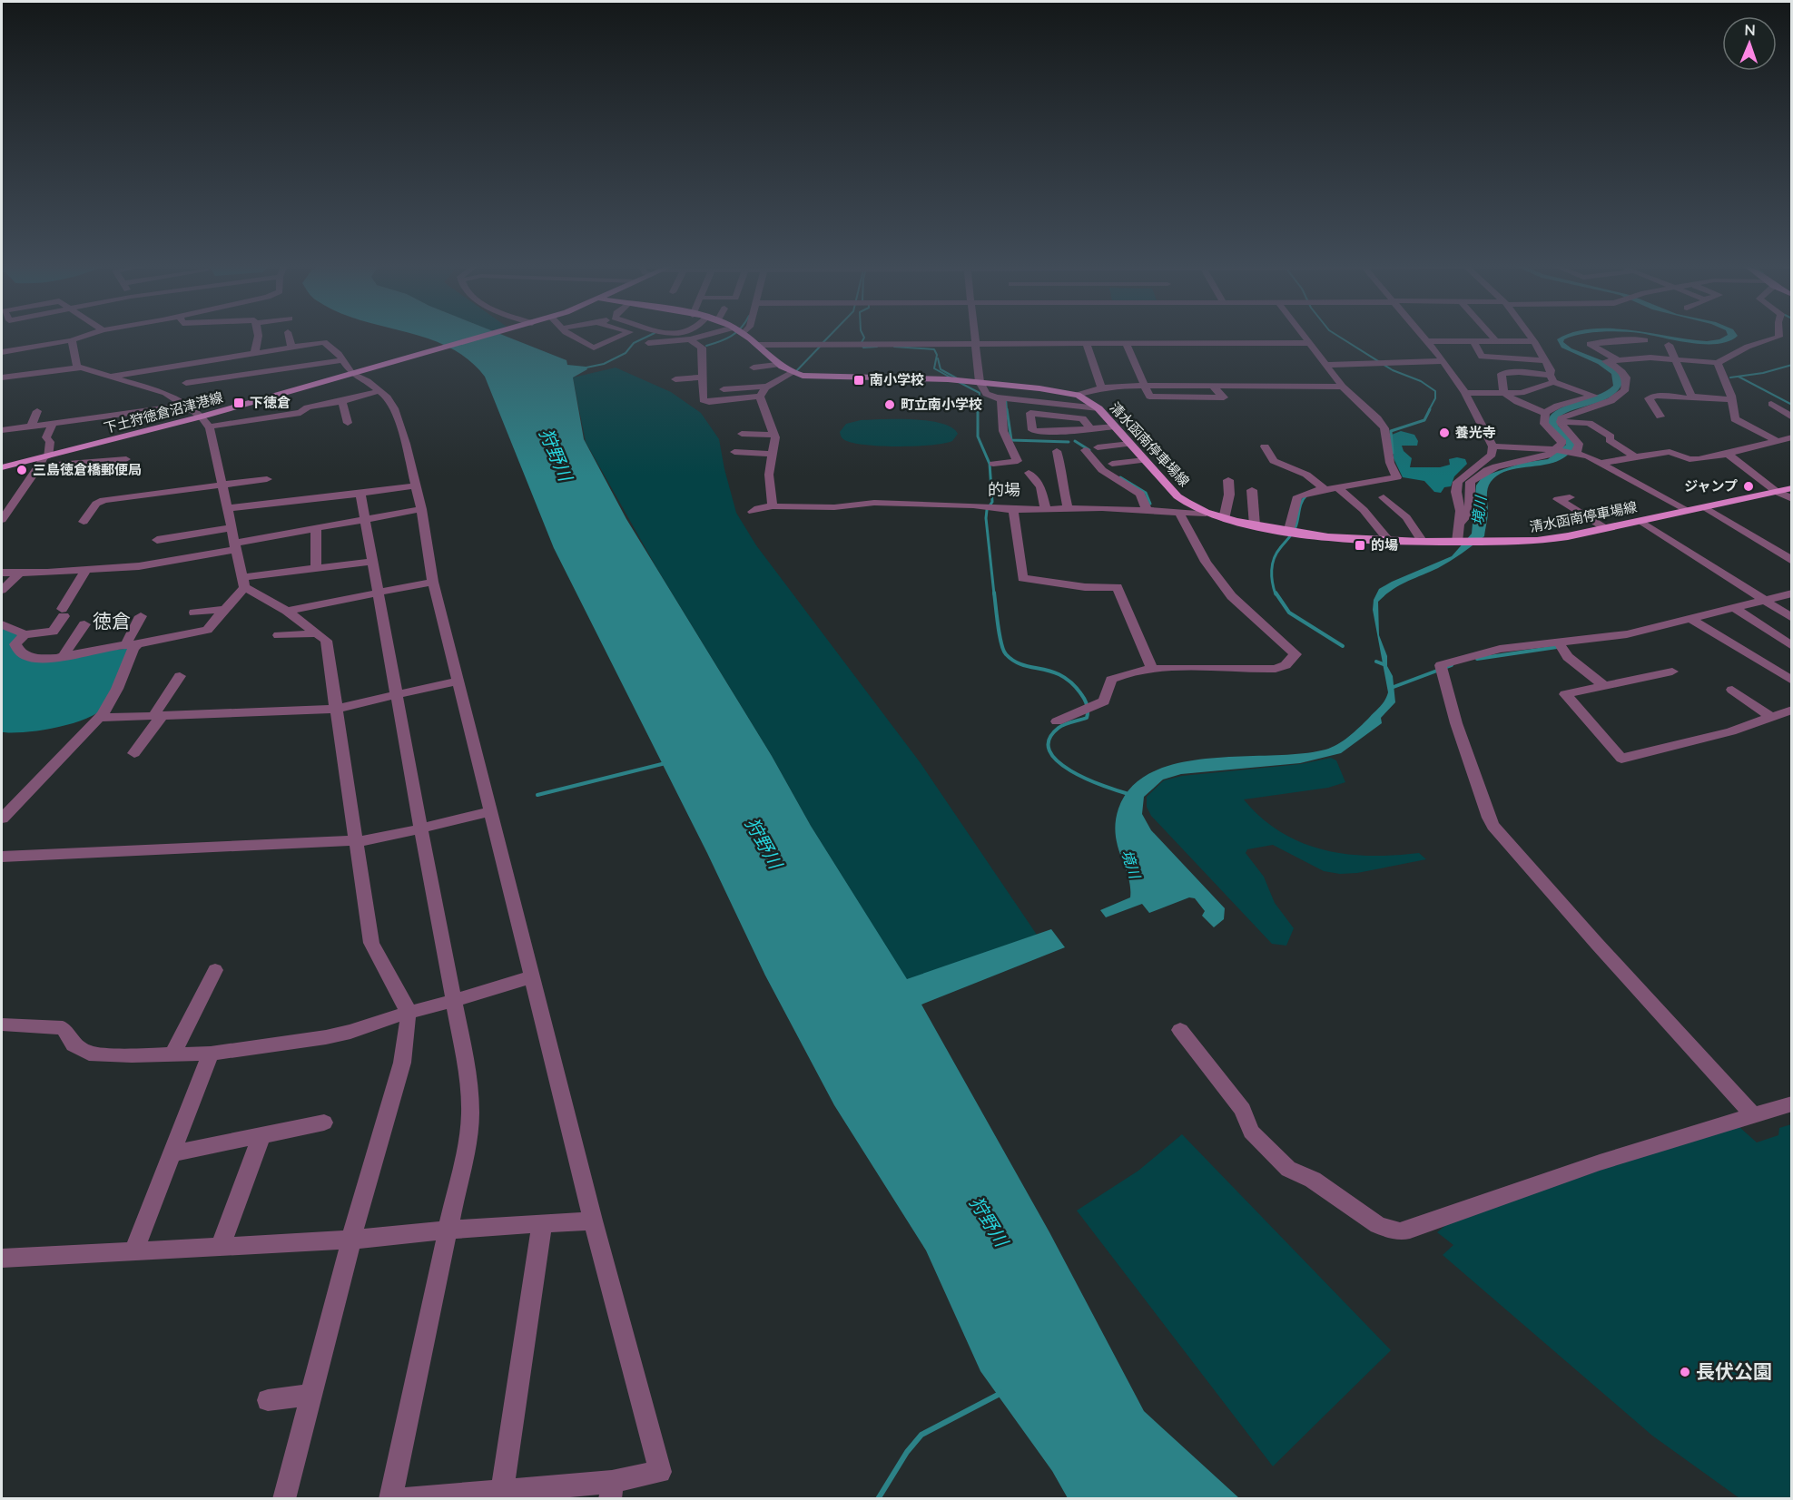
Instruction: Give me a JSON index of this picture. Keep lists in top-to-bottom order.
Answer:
{
  "streets": {
    "main road": ["下土狩徳倉沼津港線", "清水函南停車場線"]
  },
  "districts": ["的場", "徳倉"],
  "water": ["狩野川", "境川"],
  "places": {
    "transit": ["南小学校", "下徳倉", "的場"],
    "other": [
      "町立南小学校",
      "養光寺",
      "三島徳倉橋郵便局",
      "ジャンプ",
      "長伏公園"
    ]
  },
  "north": "top"
}
